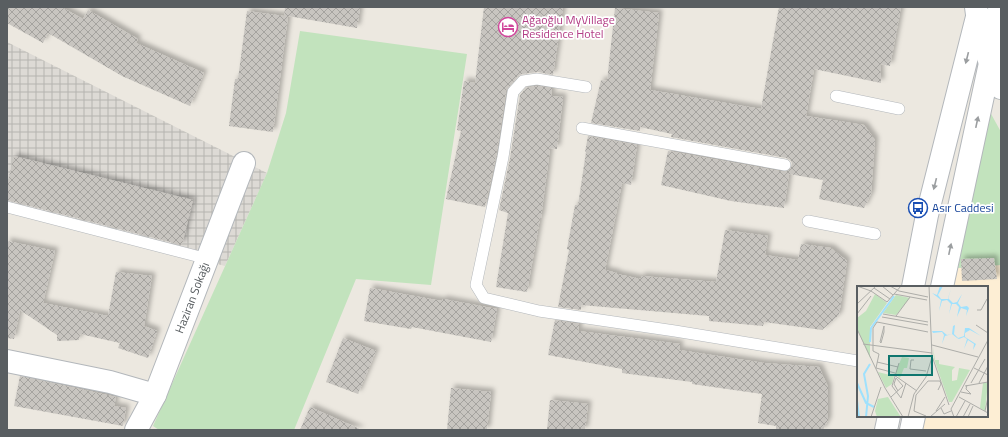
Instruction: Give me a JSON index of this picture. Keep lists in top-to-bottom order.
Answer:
{
  "streets": {
    "street": ["Haziran Sokağı"]
  },
  "places": {
    "hotel": ["Ağaoğlu MyVillage Residence Hotel"],
    "bus stop": ["Asır Caddesi"]
  }
}
